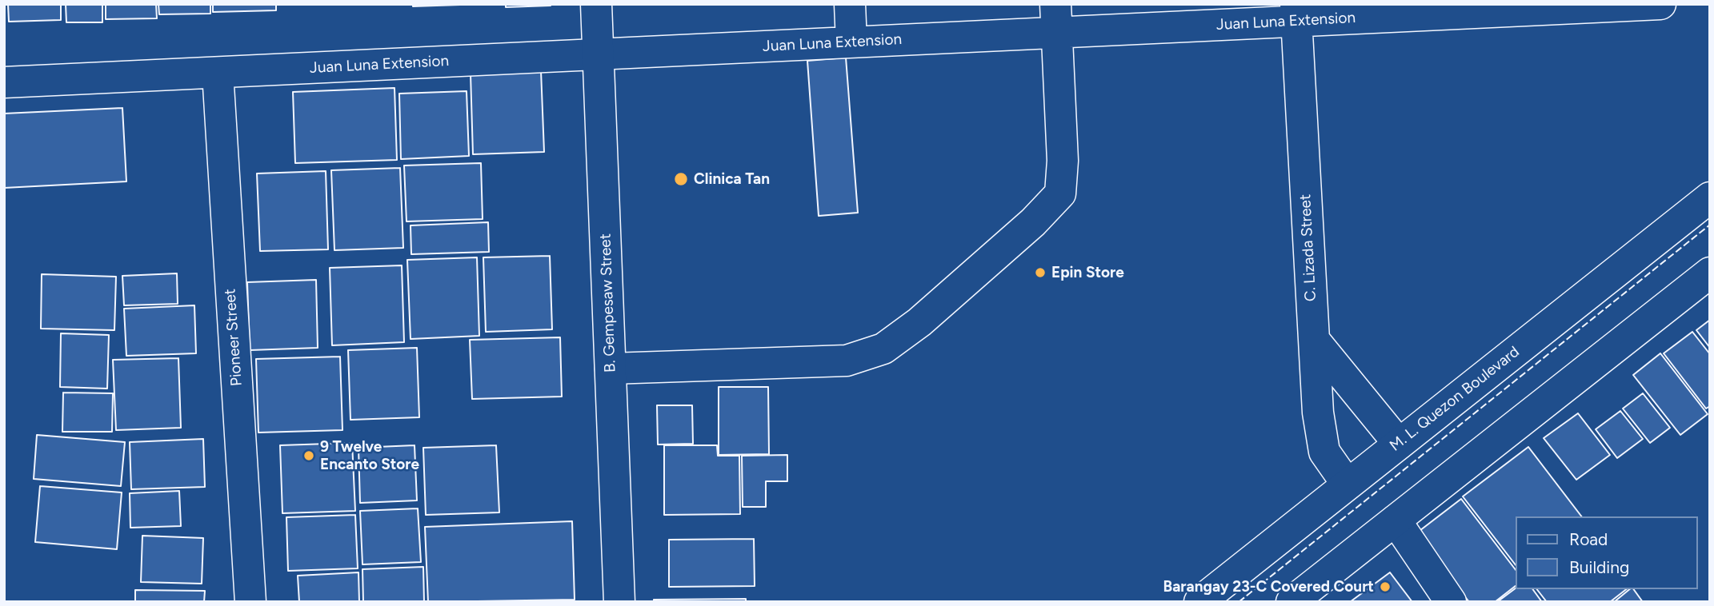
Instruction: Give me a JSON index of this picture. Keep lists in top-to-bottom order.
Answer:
{
  "streets": {
    "street": [
      "Juan Luna Extension",
      "C. Lizada Street",
      "B. Gempesaw Street",
      "Pioneer Street",
      "M. L. Quezon Boulevard"
    ]
  },
  "crossings": [
    ["Juan Luna Extension", "C. Lizada Street"],
    ["Juan Luna Extension", "B. Gempesaw Street"],
    ["Juan Luna Extension", "Pioneer Street"],
    ["C. Lizada Street", "M. L. Quezon Boulevard"]
  ],
  "places": [
    "Clinica Tan",
    "Epin Store",
    "9 Twelve Encanto Store",
    "Barangay 23-C Covered Court"
  ],
  "legend": ["Road", "Building"]
}
